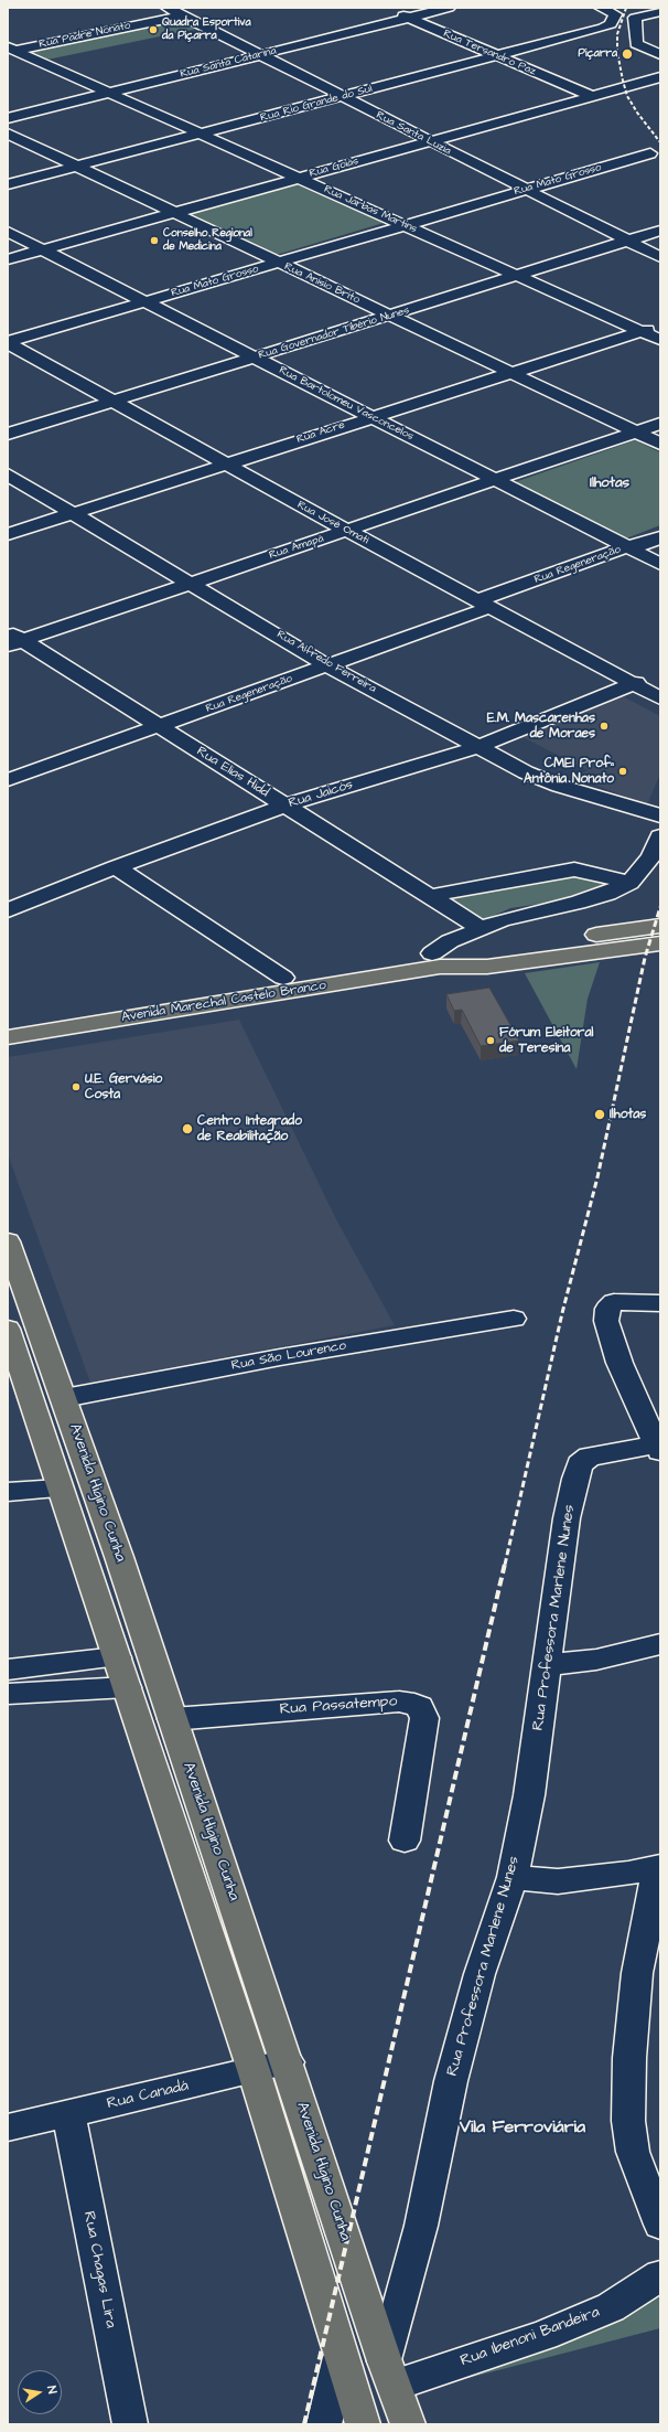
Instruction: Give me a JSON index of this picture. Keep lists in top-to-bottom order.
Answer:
{
  "streets": {
    "main road": ["Avenida Marechal Castelo Branco", "Avenida Higino Cunha"],
    "street": [
      "Rua Padre Nonato",
      "Rua Tersandro Paz",
      "Rua Santa Catarina",
      "Rua Rio Grande do Sul",
      "Rua Santa Luzia",
      "Rua Goiás",
      "Rua Mato Grosso",
      "Rua Jarbas Martins",
      "Rua Anísio Brito",
      "Rua Governador Tibério Nunes",
      "Rua Bartolomeu Vasconcelos",
      "Rua Acre",
      "Rua José Omati",
      "Rua Amapá",
      "Rua Regeneração",
      "Rua Alfredo Ferreira",
      "Rua Elias Hidd",
      "Rua Jaicós",
      "Rua São Lourenco",
      "Rua Professora Marlene Nunes",
      "Rua Passatempo",
      "Rua Canadá",
      "Rua Chagas Lira",
      "Rua Ibenoni Bandeira"
    ]
  },
  "crossings": [
    ["Rua Padre Nonato", "Rua Santa Luzia"],
    ["Rua Padre Nonato", "Rua Jarbas Martins"],
    ["Rua Tersandro Paz", "Rua Santa Catarina"],
    ["Rua Tersandro Paz", "Rua Rio Grande do Sul"],
    ["Rua Tersandro Paz", "Rua Goiás"],
    ["Rua Santa Catarina", "Rua Santa Luzia"],
    ["Rua Santa Catarina", "Rua Jarbas Martins"],
    ["Rua Rio Grande do Sul", "Rua Santa Luzia"],
    ["Rua Rio Grande do Sul", "Rua Jarbas Martins"],
    ["Rua Rio Grande do Sul", "Rua Anísio Brito"],
    ["Rua Santa Luzia", "Rua Goiás"],
    ["Rua Santa Luzia", "Rua Mato Grosso"],
    ["Rua Santa Luzia", "Rua Governador Tibério Nunes"],
    ["Rua Goiás", "Rua Jarbas Martins"],
    ["Rua Goiás", "Rua Anísio Brito"],
    ["Rua Goiás", "Rua Bartolomeu Vasconcelos"],
    ["Rua Mato Grosso", "Rua Jarbas Martins"],
    ["Rua Mato Grosso", "Rua Anísio Brito"],
    ["Rua Mato Grosso", "Rua Bartolomeu Vasconcelos"],
    ["Rua Mato Grosso", "Rua José Omati"],
    ["Rua Jarbas Martins", "Rua Governador Tibério Nunes"],
    ["Rua Jarbas Martins", "Rua Acre"],
    ["Rua Anísio Brito", "Rua Governador Tibério Nunes"],
    ["Rua Anísio Brito", "Rua Acre"],
    ["Rua Anísio Brito", "Rua Amapá"],
    ["Rua Governador Tibério Nunes", "Rua Bartolomeu Vasconcelos"],
    ["Rua Governador Tibério Nunes", "Rua José Omati"],
    ["Rua Bartolomeu Vasconcelos", "Rua Acre"],
    ["Rua Bartolomeu Vasconcelos", "Rua Amapá"],
    ["Rua Bartolomeu Vasconcelos", "Rua Regeneração"],
    ["Rua Acre", "Rua José Omati"],
    ["Rua Acre", "Rua Alfredo Ferreira"],
    ["Rua José Omati", "Rua Amapá"],
    ["Rua José Omati", "Rua Regeneração"],
    ["Rua José Omati", "Rua Jaicós"],
    ["Rua Amapá", "Rua Alfredo Ferreira"],
    ["Rua Amapá", "Rua Elias Hidd"],
    ["Rua Regeneração", "Rua Alfredo Ferreira"],
    ["Rua Regeneração", "Rua Elias Hidd"],
    ["Rua Alfredo Ferreira", "Rua Jaicós"],
    ["Rua Elias Hidd", "Rua Jaicós"],
    ["Rua São Lourenco", "Avenida Higino Cunha"],
    ["Avenida Higino Cunha", "Rua Professora Marlene Nunes"],
    ["Avenida Higino Cunha", "Rua Passatempo"],
    ["Avenida Higino Cunha", "Rua Canadá"],
    ["Avenida Higino Cunha", "Rua Ibenoni Bandeira"],
    ["Rua Professora Marlene Nunes", "Rua Ibenoni Bandeira"],
    ["Rua Canadá", "Rua Chagas Lira"]
  ],
  "districts": ["Ilhotas", "Vila Ferroviária"],
  "places": [
    "Quadra Esportiva da Piçarra",
    "Piçarra",
    "Conselho Regional de Medicina",
    "E.M. Mascarenhas de Moraes",
    "CMEI Profª Antônia Nonato",
    "Fórum Eleitoral de Teresina",
    "U.E. Gervásio Costa",
    "Ilhotas",
    "Centro Integrado de Reabilitação"
  ],
  "north": "right"
}
